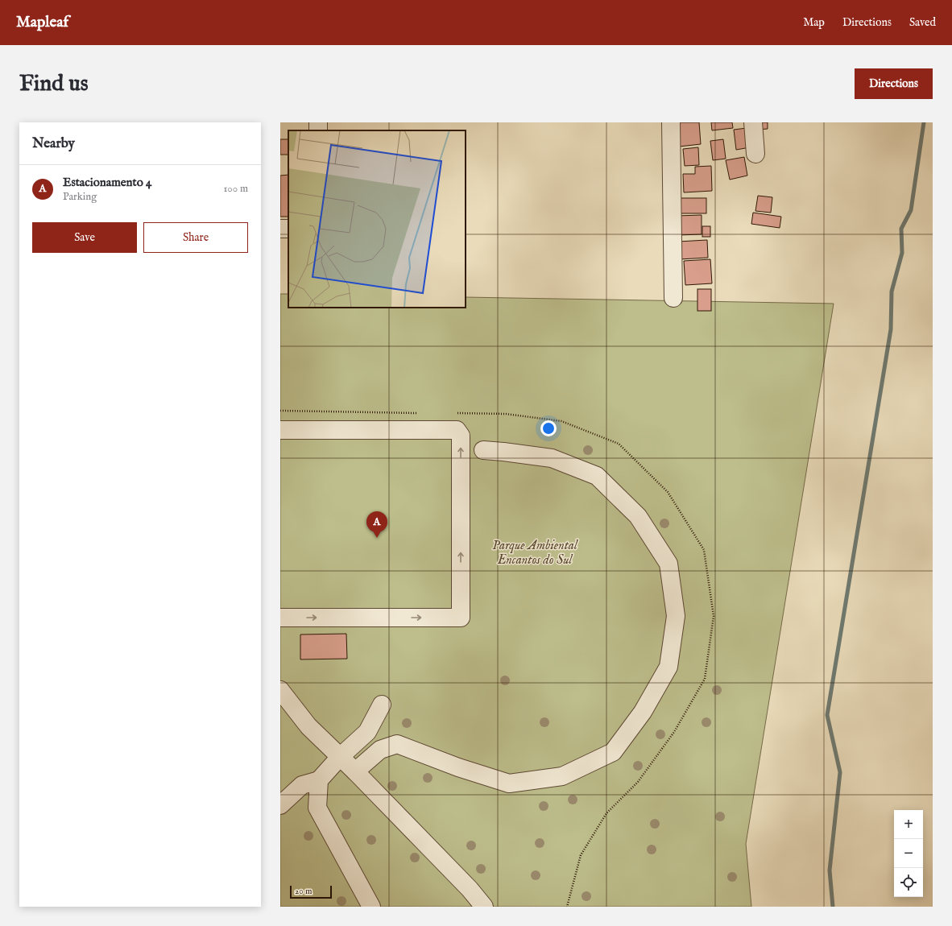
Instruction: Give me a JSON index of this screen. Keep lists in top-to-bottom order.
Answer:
{
  "parks": ["Parque Ambiental Encantos do Sul"],
  "scale_bar": "20 m",
  "page": {
    "header": "Mapleaf",
    "nav": ["Map", "Directions", "Saved"],
    "buttons": [
      "Directions",
      ["Save", "Share"]
    ],
    "title": "Find us",
    "heading": "Nearby",
    "list": [
      {
        "mark": "A",
        "name": "Estacionamento 4",
        "note": "Parking",
        "value": "100 m"
      }
    ],
    "pins": "A",
    "map_buttons": ["+", "−"],
    "scale": "20 m"
  }
}
